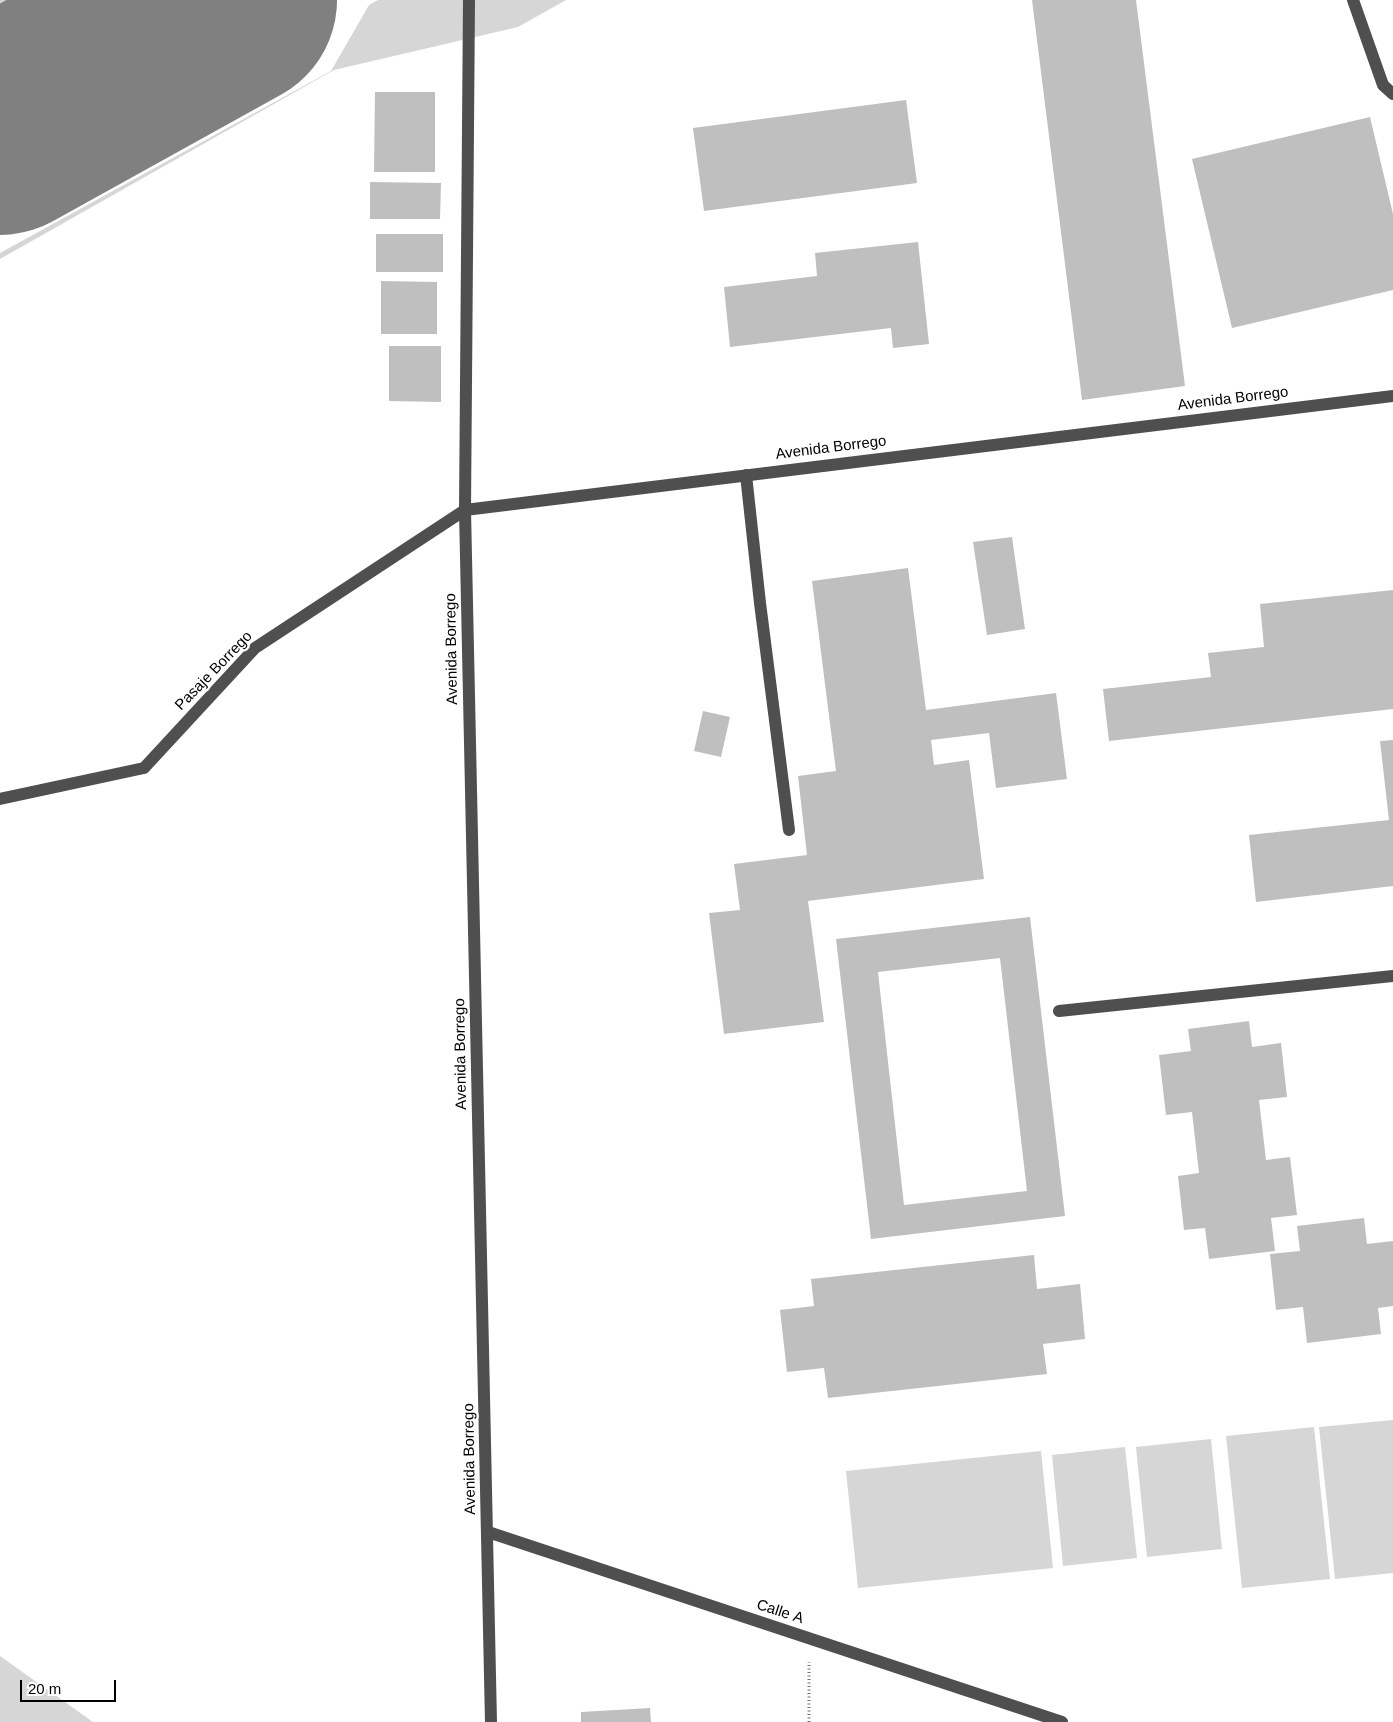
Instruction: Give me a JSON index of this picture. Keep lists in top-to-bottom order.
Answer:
{
  "streets": {
    "street": ["Avenida Borrego", "Pasaje Borrego", "Calle A"]
  },
  "crossings": [
    ["Avenida Borrego", "Pasaje Borrego"],
    ["Avenida Borrego", "Calle A"]
  ],
  "scale_bar": "20 m"
}
